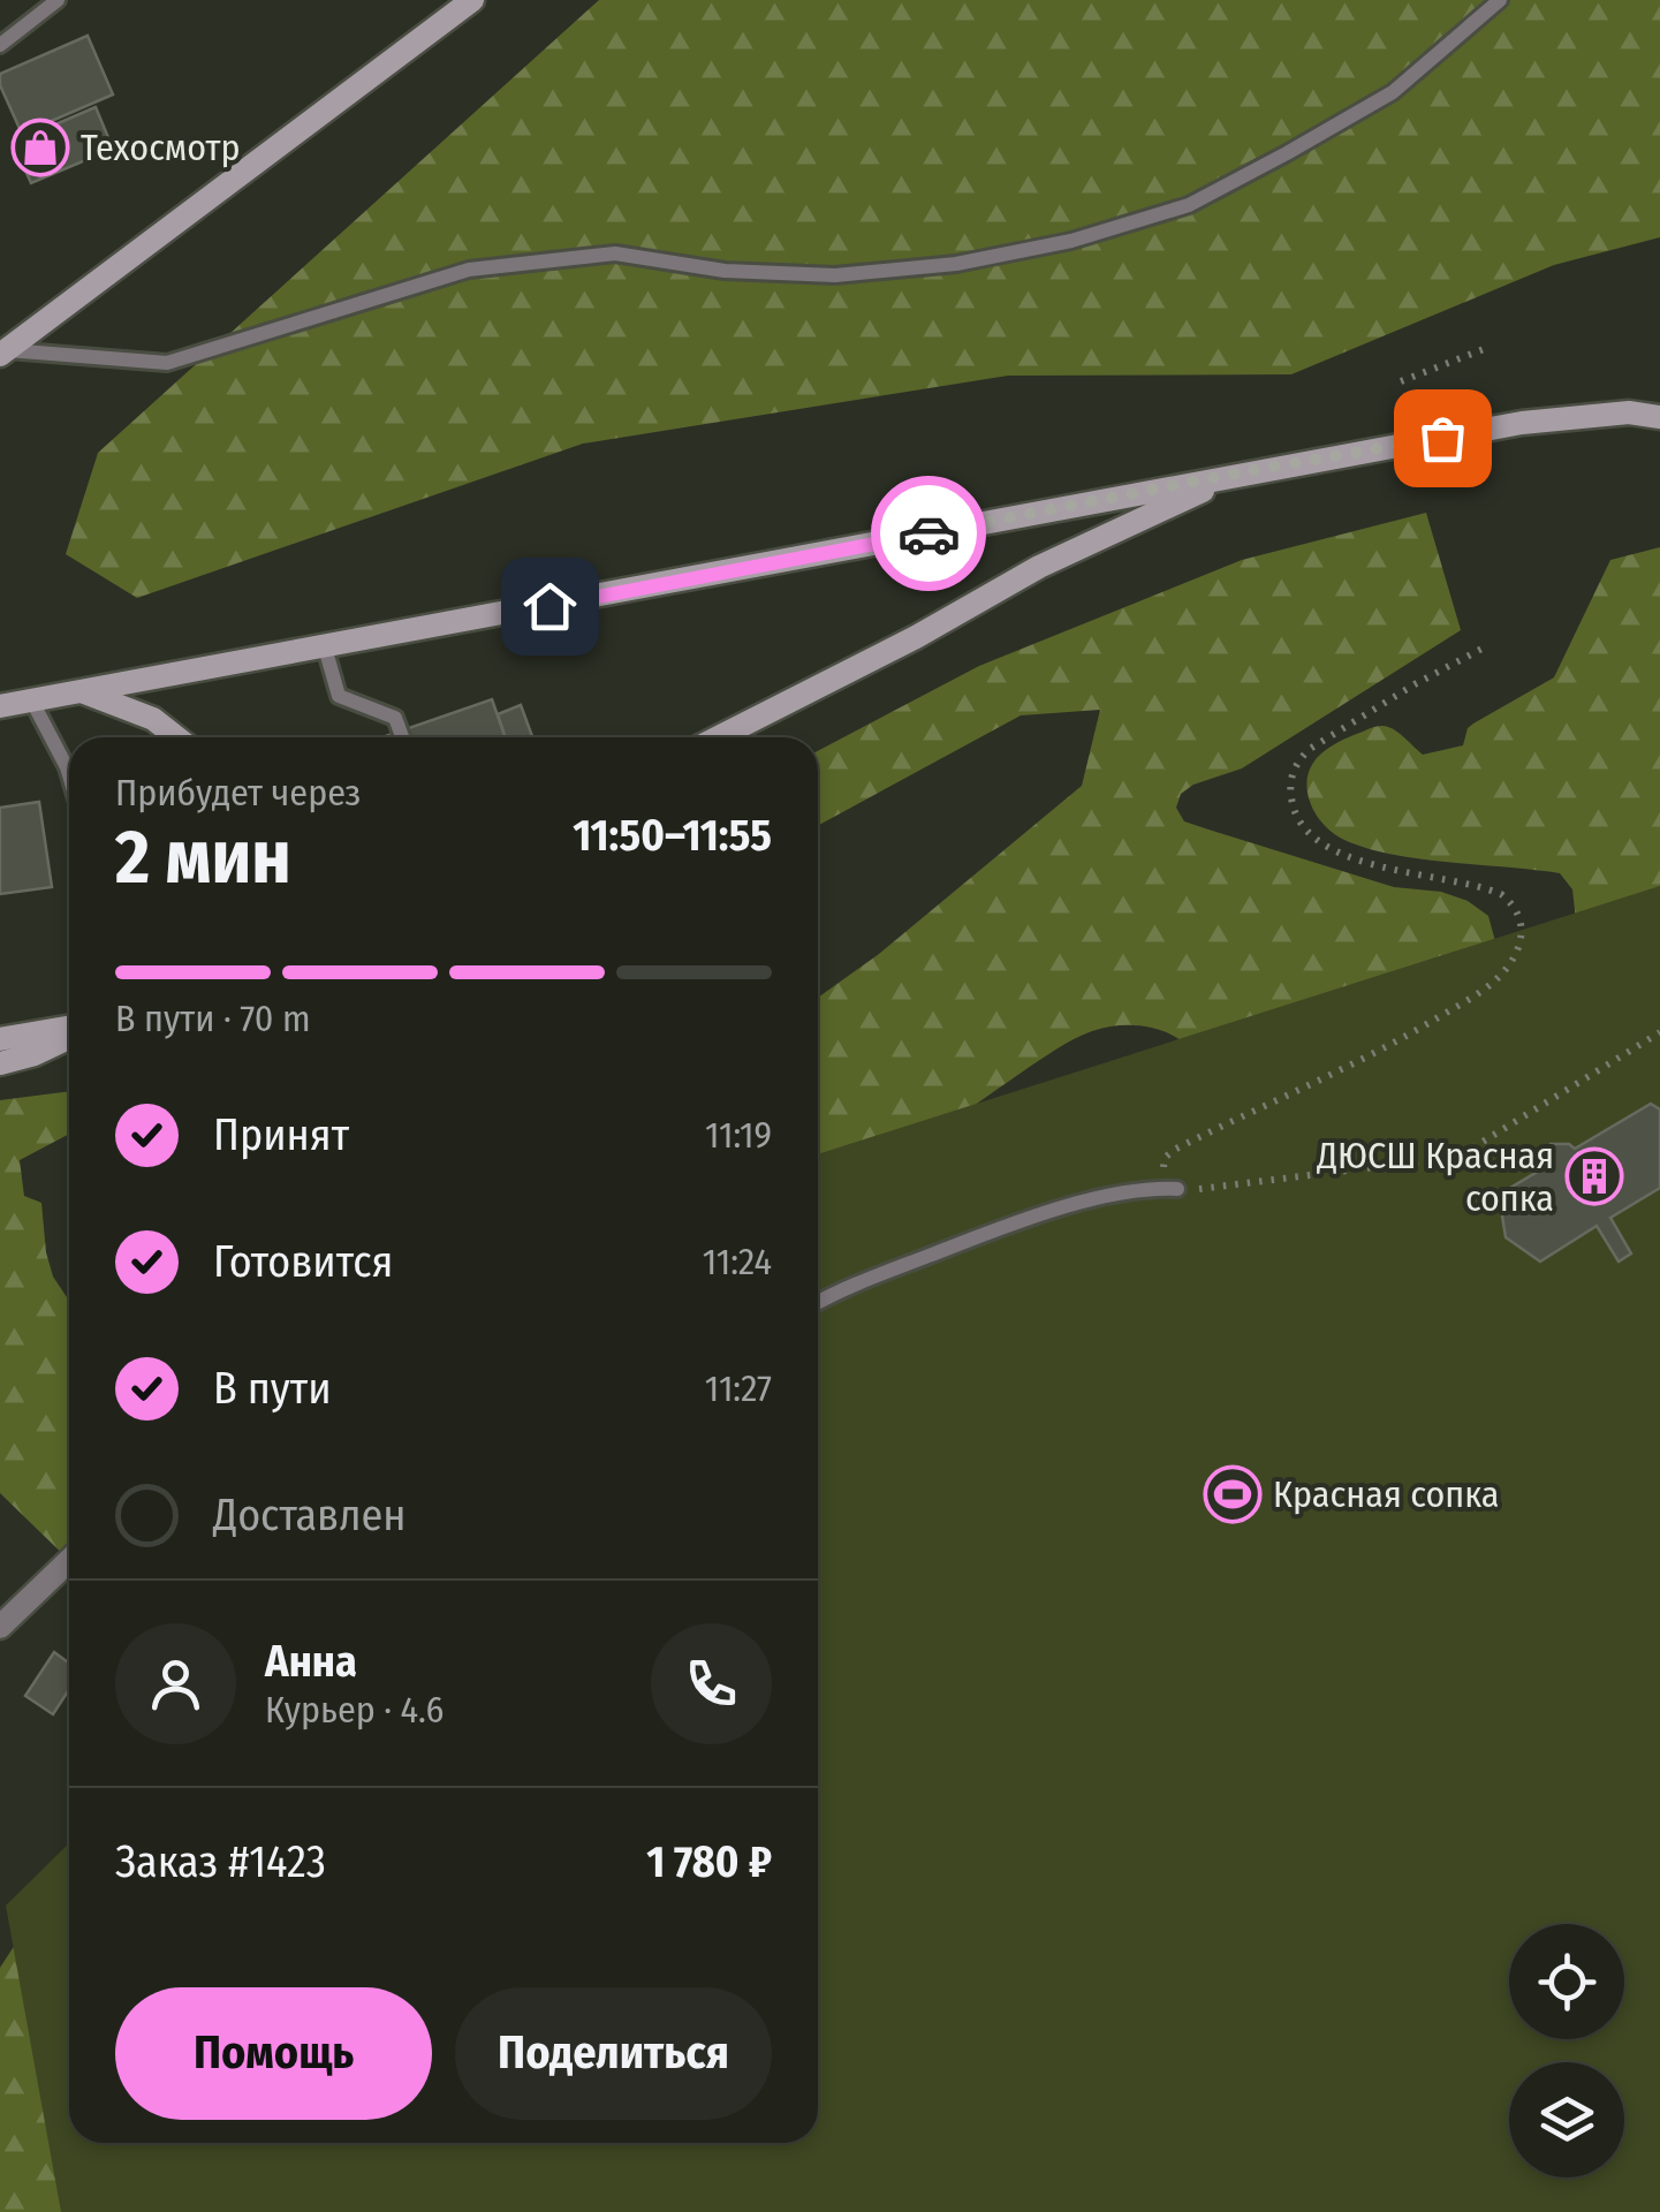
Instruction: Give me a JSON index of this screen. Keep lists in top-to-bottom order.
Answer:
{
  "places": {
    "shop": ["Техосмотр"],
    "building": ["ДЮСШ Красная сопка"],
    "sports": ["Красная сопка"]
  },
  "page": {
    "heading": ["2 мин", "Прибудет через", "11:50–11:55"],
    "panel": [
      "Анна",
      "Курьер · 4.6",
      "Заказ #1423",
      "1 780 ₽"
    ],
    "bar": "В пути · 70 m",
    "list": [
      ["Принят", "11:19"],
      ["Готовится", "11:24"],
      ["В пути", "11:27"],
      "Доставлен"
    ],
    "buttons": ["Помощь", "Поделиться"]
  }
}
